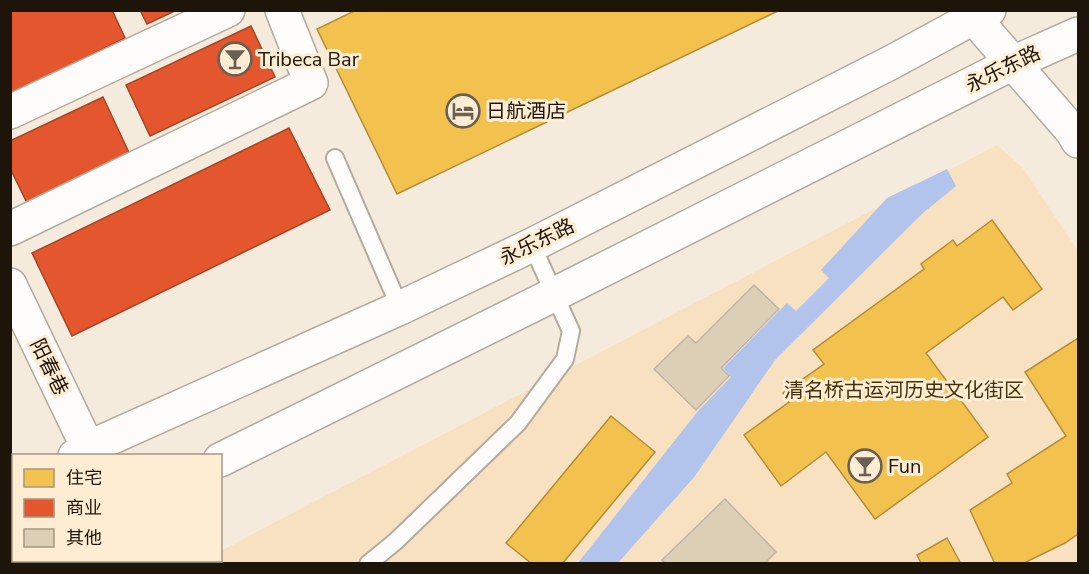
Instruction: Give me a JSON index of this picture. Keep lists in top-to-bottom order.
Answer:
{
  "streets": {
    "main road": ["永乐东路", "阳春巷"]
  },
  "crossings": [
    ["永乐东路", "阳春巷"]
  ],
  "parks": ["清名桥古运河历史文化街区"],
  "places": {
    "bar": ["Tribeca Bar", "Fun"],
    "hotel": ["日航酒店"]
  },
  "legend": ["住宅", "商业", "其他"]
}
